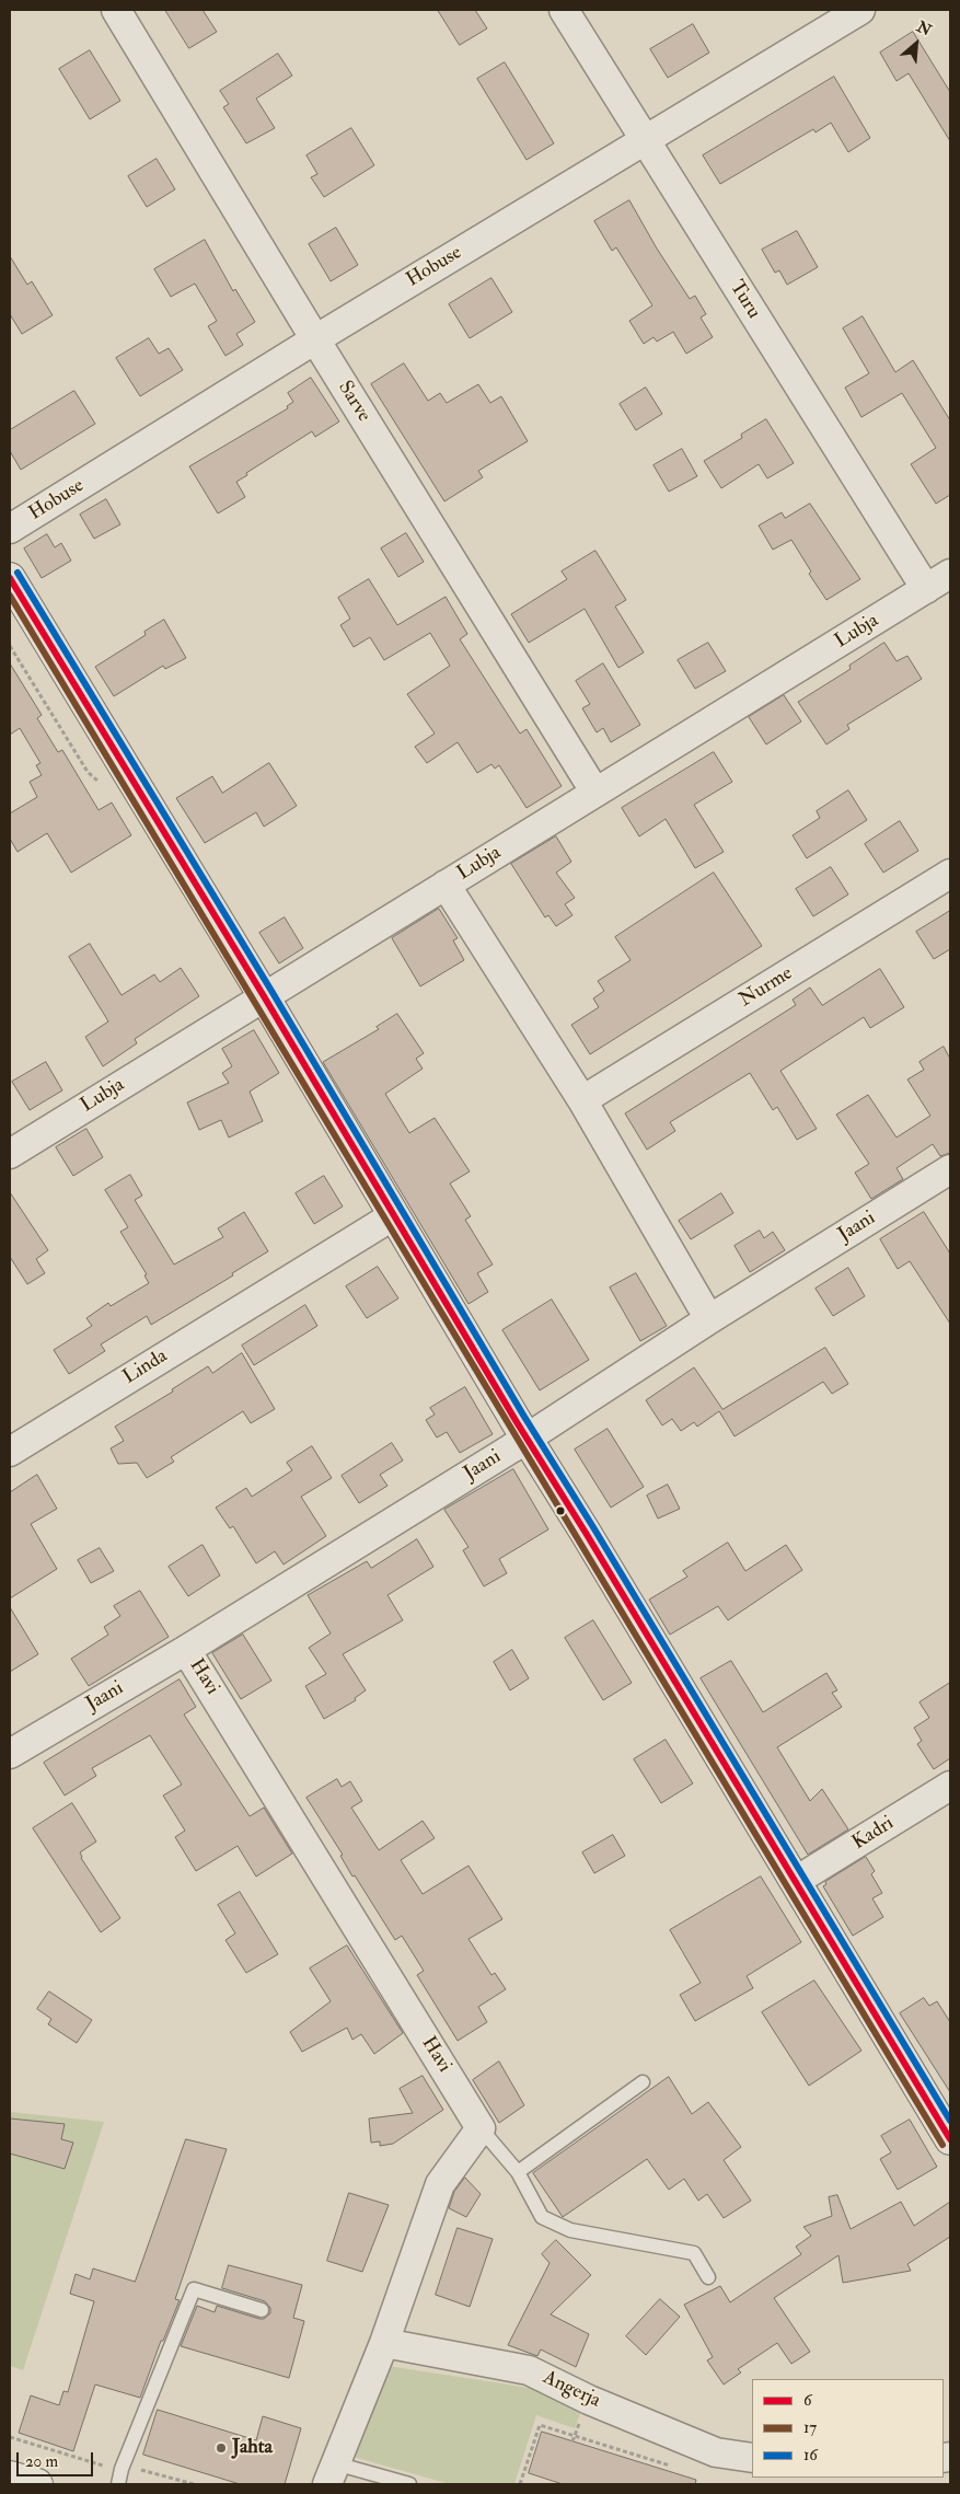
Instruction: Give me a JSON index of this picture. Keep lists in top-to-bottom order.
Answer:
{
  "streets": {
    "street": [
      "Hobuse",
      "Turu",
      "Sarve",
      "Lubja",
      "Nurme",
      "Jaani",
      "Linda",
      "Havi",
      "Kadri",
      "Angerja"
    ]
  },
  "crossings": [
    ["Hobuse", "Turu"],
    ["Hobuse", "Sarve"],
    ["Turu", "Lubja"],
    ["Sarve", "Lubja"],
    ["Jaani", "Havi"]
  ],
  "places": ["Jahta"],
  "lines": ["transit line 16", "transit line 6", "transit line 17"],
  "legend": ["6", "17", "16"],
  "scale_bar": "20 m",
  "north": "top right"
}
